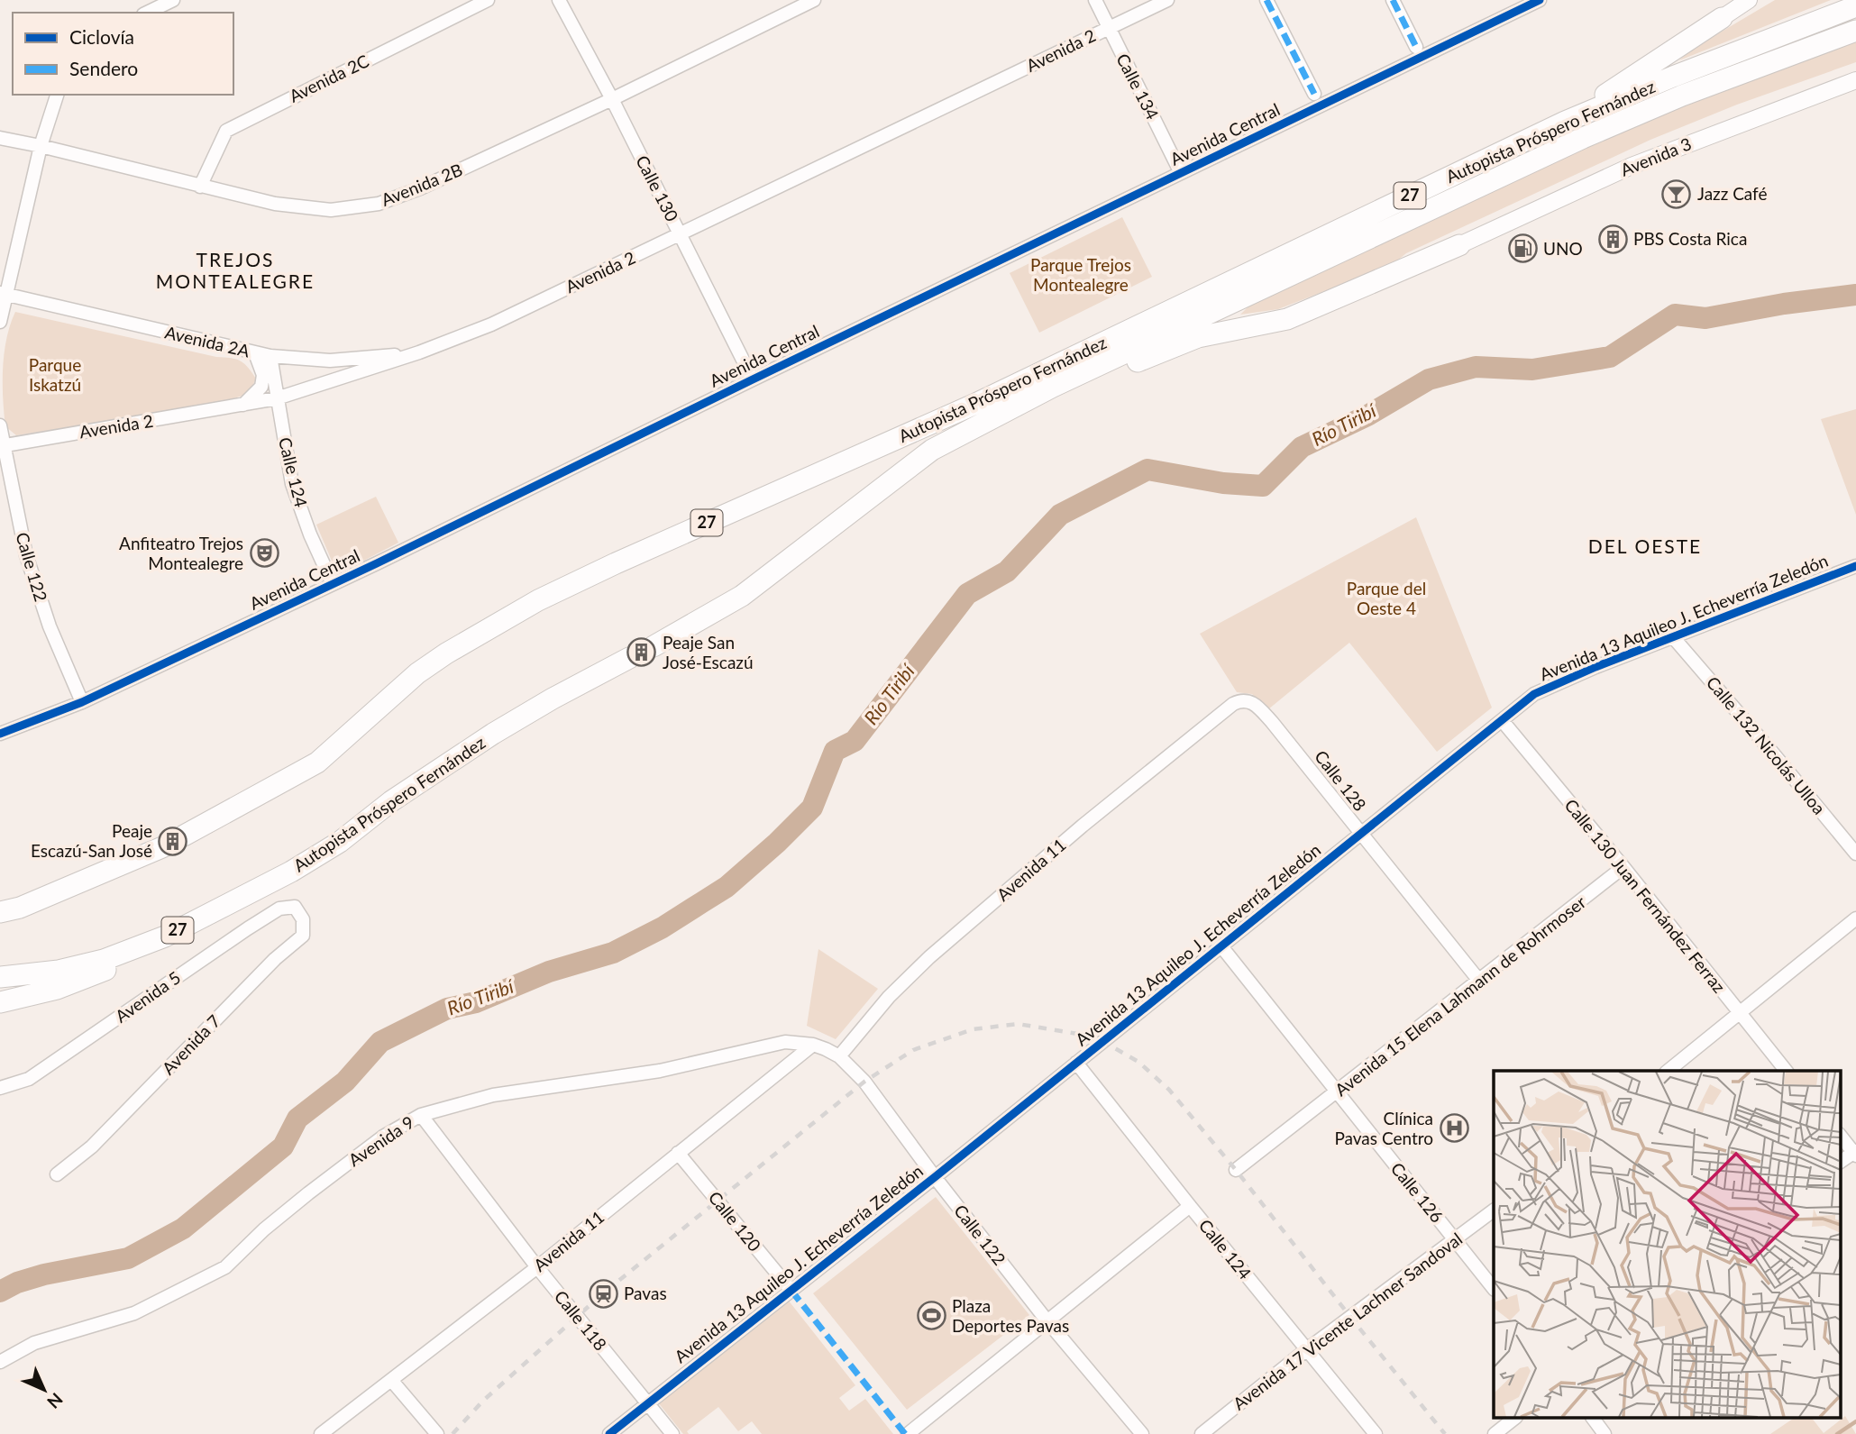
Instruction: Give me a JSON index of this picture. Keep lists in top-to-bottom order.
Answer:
{
  "streets": {
    "highway": ["Autopista Próspero Fernández", "27"],
    "street": [
      "Avenida 2",
      "Avenida 2C",
      "Calle 134",
      "Avenida Central",
      "Avenida 3",
      "Avenida 2B",
      "Calle 130",
      "Avenida 2A",
      "Calle 124",
      "Calle 122",
      "Avenida 13 Aquileo J. Echeverría Zeledón",
      "Calle 132 Nicolás Ulloa",
      "Calle 128",
      "Avenida 11",
      "Calle 130 Juan Fernández Ferraz",
      "Avenida 15 Elena Lahmann de Rohrmoser",
      "Avenida 5",
      "Avenida 7",
      "Avenida 9",
      "Calle 126",
      "Calle 120",
      "Calle 118",
      "Avenida 17 Vicente Lachner Sandoval"
    ]
  },
  "crossings": [
    ["Avenida 2", "Calle 134"],
    ["Avenida 2", "Calle 130"],
    ["Avenida 2", "Avenida 2A"],
    ["Avenida 2", "Calle 124"],
    ["Avenida 2", "Calle 122"],
    ["Avenida 2C", "Avenida 2B"],
    ["Calle 134", "Avenida Central"],
    ["Avenida Central", "Calle 130"],
    ["Avenida Central", "Calle 124"],
    ["Avenida Central", "Calle 122"],
    ["Avenida 2B", "Calle 130"],
    ["Avenida 2A", "Calle 124"],
    ["Calle 124", "Avenida 13 Aquileo J. Echeverría Zeledón"],
    ["Calle 124", "Avenida 17 Vicente Lachner Sandoval"],
    ["Calle 122", "Avenida 13 Aquileo J. Echeverría Zeledón"],
    ["Calle 122", "Avenida 11"],
    ["Calle 122", "Avenida 9"],
    ["Avenida 13 Aquileo J. Echeverría Zeledón", "Calle 132 Nicolás Ulloa"],
    ["Avenida 13 Aquileo J. Echeverría Zeledón", "Calle 128"],
    ["Avenida 13 Aquileo J. Echeverría Zeledón", "Calle 130 Juan Fernández Ferraz"],
    ["Avenida 13 Aquileo J. Echeverría Zeledón", "Calle 126"],
    ["Avenida 13 Aquileo J. Echeverría Zeledón", "Calle 120"],
    ["Avenida 13 Aquileo J. Echeverría Zeledón", "Calle 118"],
    ["Calle 128", "Avenida 11"],
    ["Calle 128", "Avenida 15 Elena Lahmann de Rohrmoser"],
    ["Avenida 11", "Avenida 9"],
    ["Avenida 11", "Calle 120"],
    ["Avenida 11", "Calle 118"],
    ["Calle 130 Juan Fernández Ferraz", "Avenida 15 Elena Lahmann de Rohrmoser"],
    ["Avenida 15 Elena Lahmann de Rohrmoser", "Calle 126"],
    ["Avenida 5", "Avenida 7"],
    ["Avenida 9", "Calle 118"],
    ["Calle 126", "Avenida 17 Vicente Lachner Sandoval"]
  ],
  "districts": ["TREJOS MONTEALEGRE", "DEL OESTE"],
  "water": ["Río Tiribí"],
  "parks": ["Parque Trejos Montealegre", "Parque Iskatzú", "Parque del Oeste 4"],
  "places": {
    "bar": ["Jazz Café"],
    "building": ["PBS Costa Rica", "Peaje San José-Escazú", "Peaje Escazú-San José"],
    "fuel station": ["UNO"],
    "theatre": ["Anfiteatro Trejos Montealegre"],
    "hospital": ["Clínica Pavas Centro"],
    "station": ["Pavas"],
    "sports": ["Plaza Deportes Pavas"]
  },
  "legend": ["Ciclovía", "Sendero"],
  "north": "bottom right"
}
